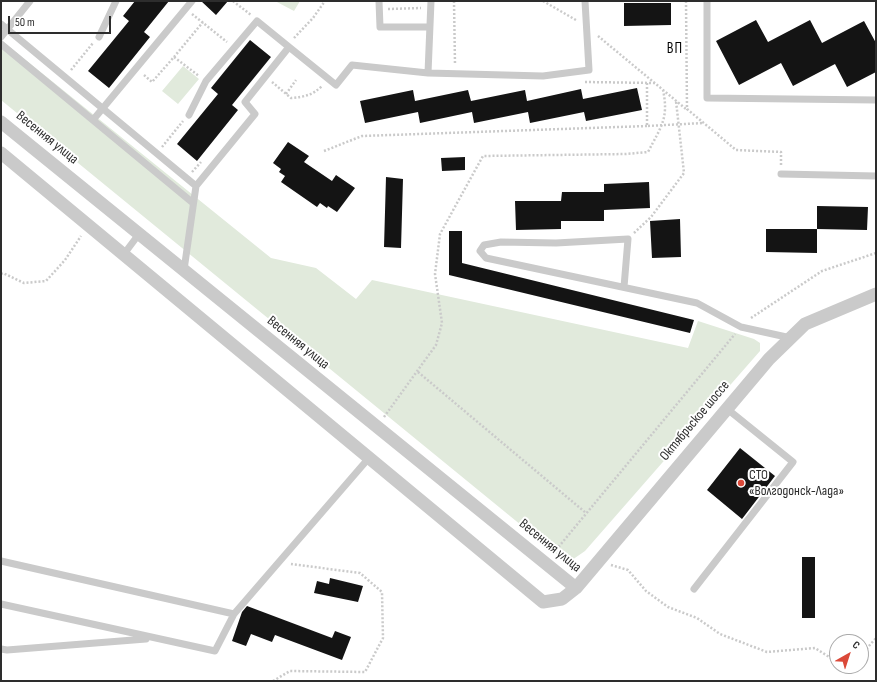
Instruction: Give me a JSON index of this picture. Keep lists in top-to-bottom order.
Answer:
{
  "streets": {
    "street": ["Весенняя улица", "Октябрьское шоссе"]
  },
  "crossings": [
    ["Весенняя улица", "Октябрьское шоссе"]
  ],
  "districts": ["ВП"],
  "places": ["СТО «Волгодонск-Лада»"],
  "scale_bar": "50 m",
  "north": "top right"
}
